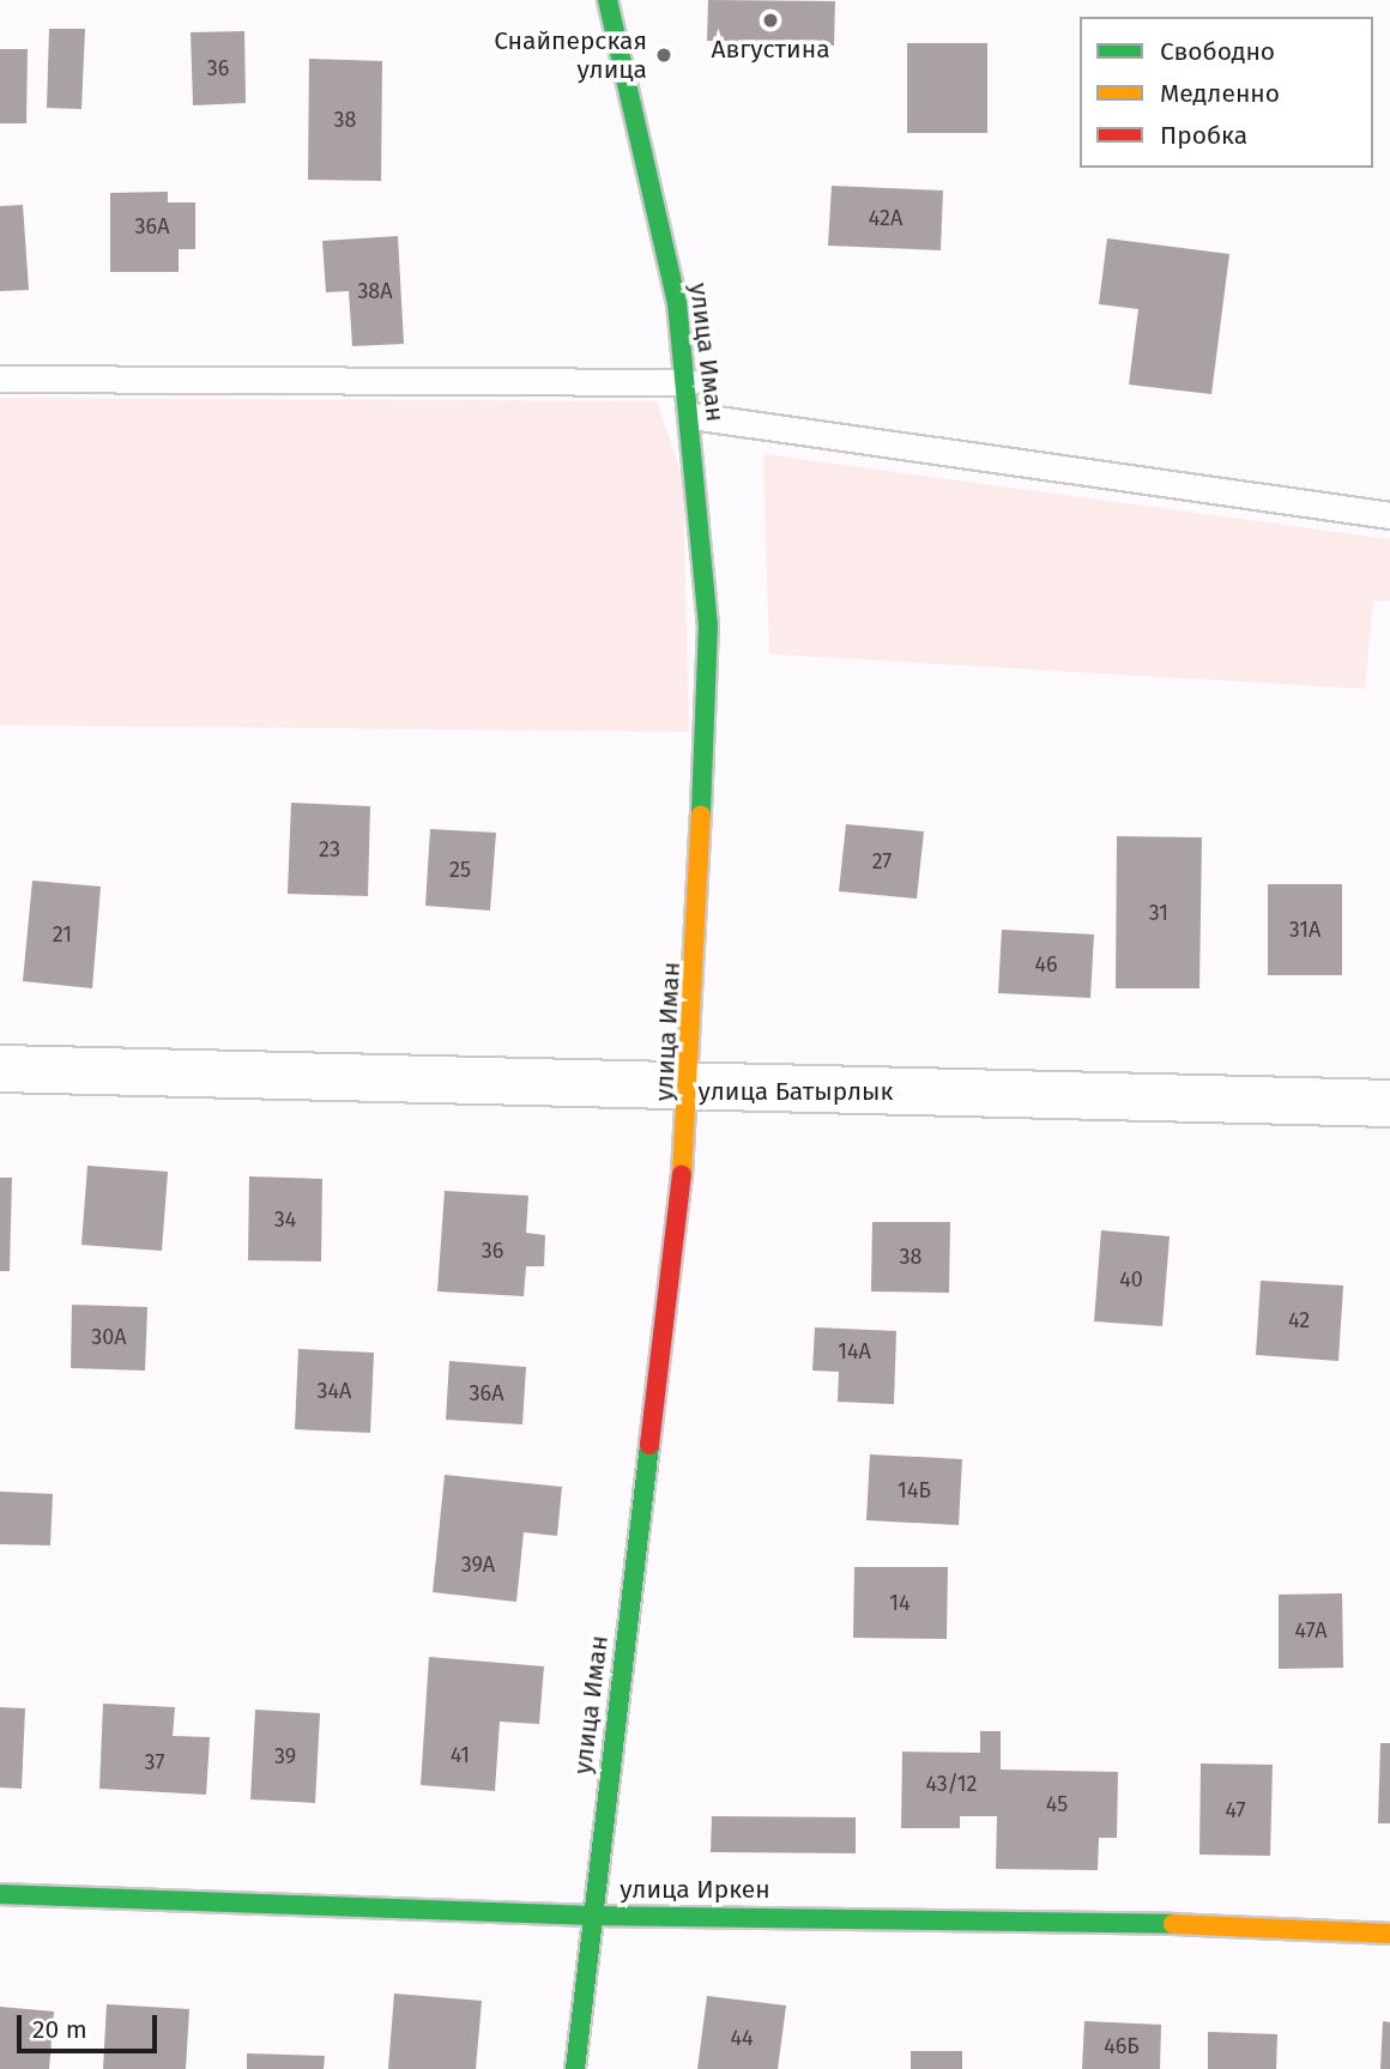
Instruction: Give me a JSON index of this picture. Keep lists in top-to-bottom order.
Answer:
{
  "streets": {
    "street": ["улица Иман", "улица Батырлык", "улица Иркен"]
  },
  "crossings": [
    ["улица Иман", "улица Батырлык"],
    ["улица Иман", "улица Иркен"]
  ],
  "places": ["Августина", "Снайперская улица"],
  "house_numbers": [
    "36",
    "38",
    "42А",
    "36А",
    "38А",
    "23",
    "27",
    "25",
    "31",
    "31А",
    "21",
    "46",
    "34",
    "36",
    "38",
    "40",
    "42",
    "30А",
    "14А",
    "34А",
    "36А",
    "14Б",
    "39А",
    "14",
    "47А",
    "41",
    "39",
    "37",
    "43/12",
    "45",
    "47",
    "44",
    "46Б"
  ],
  "legend": ["Свободно", "Медленно", "Пробка"],
  "scale_bar": "20 m"
}
